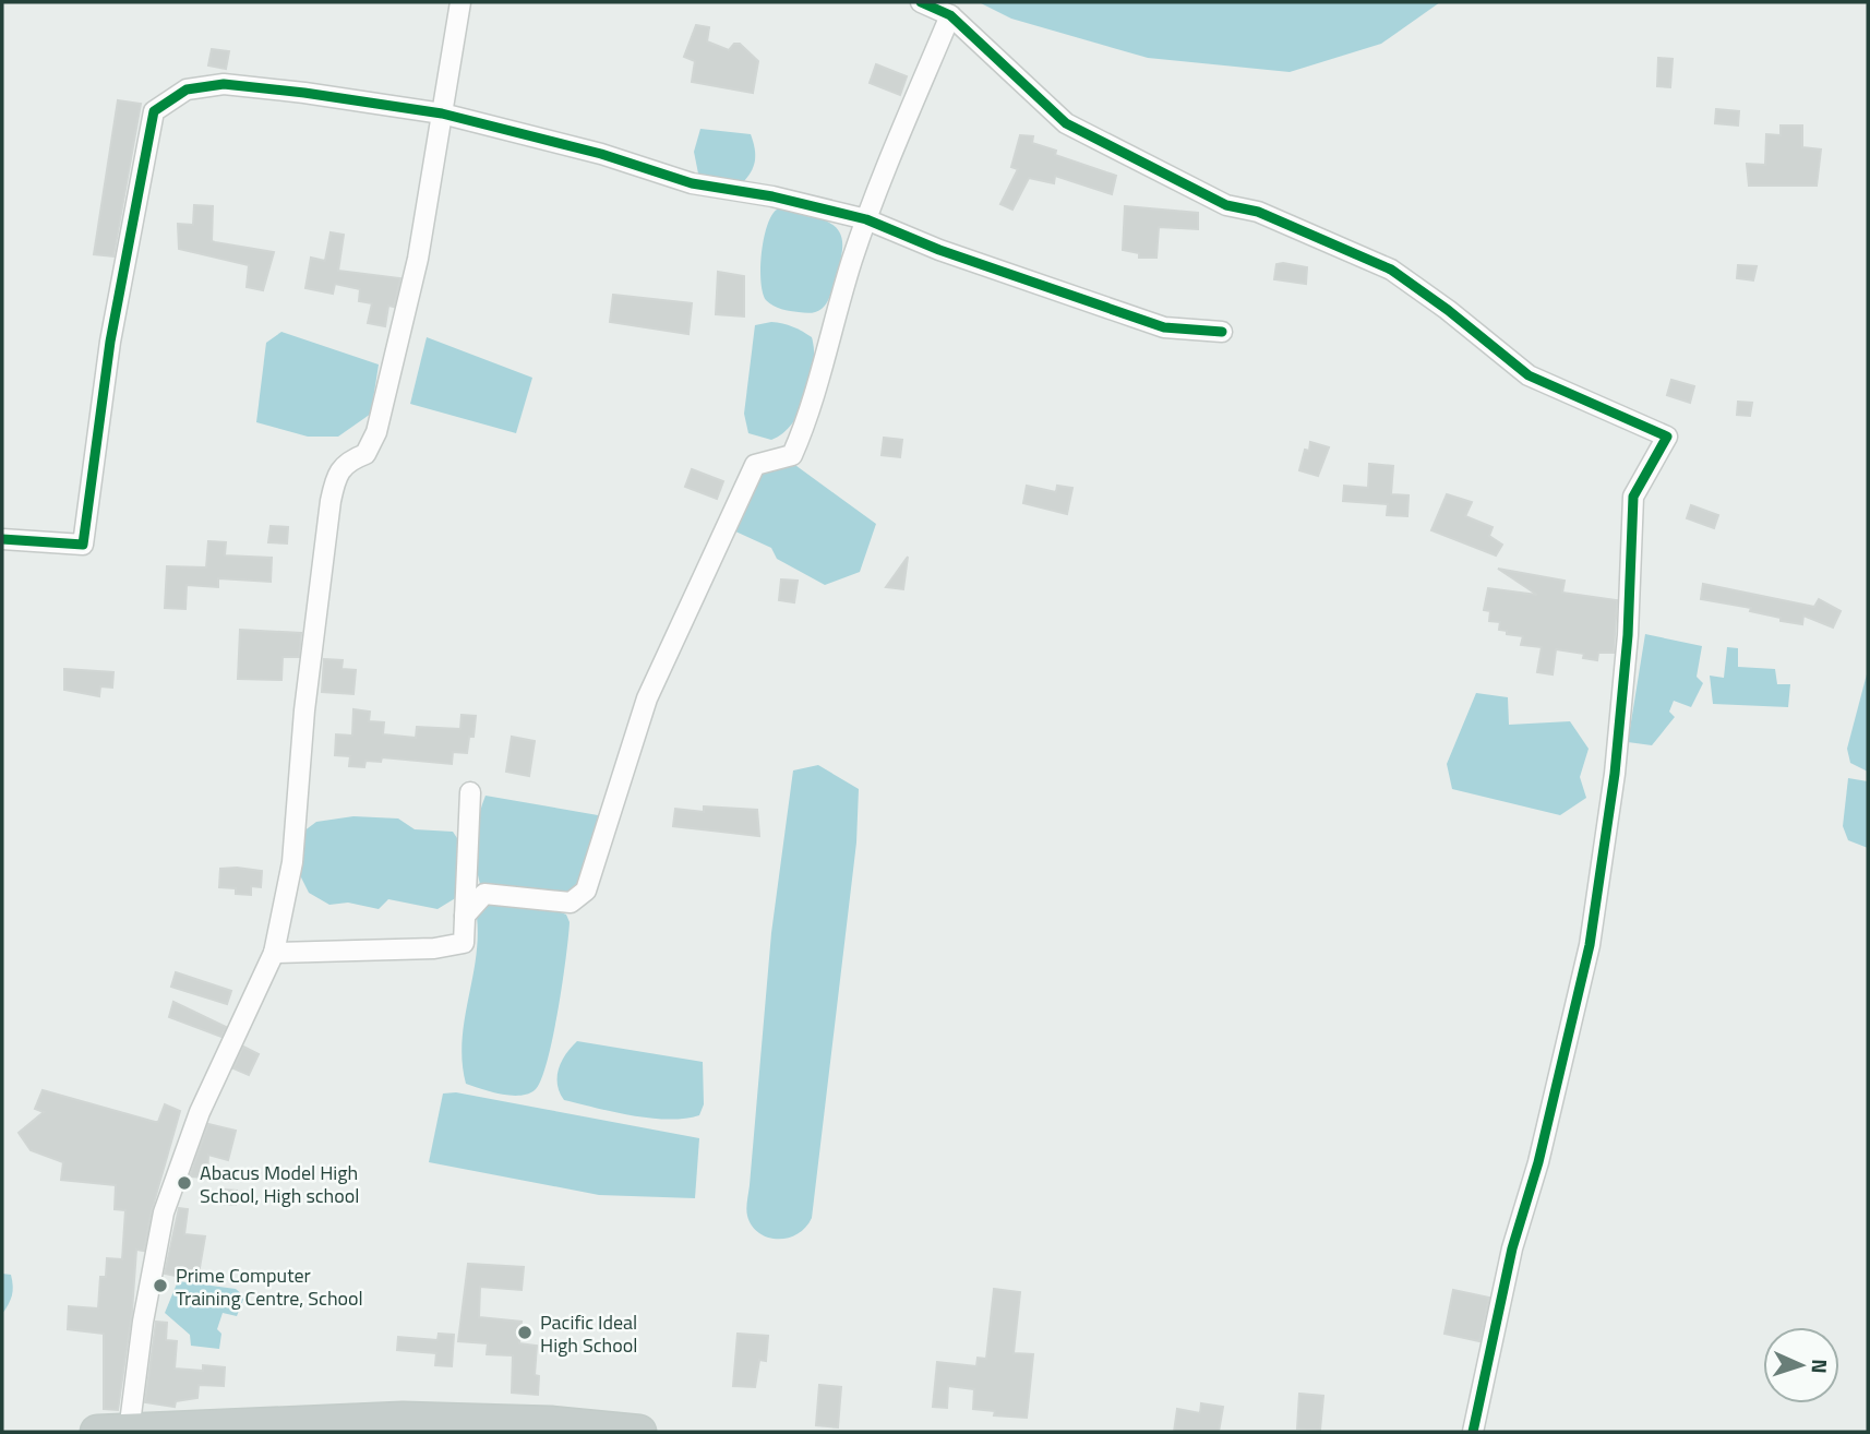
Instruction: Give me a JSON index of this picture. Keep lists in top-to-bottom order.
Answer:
{
  "places": ["Abacus Model High School, High school", "Prime Computer Training Centre, School", "Pacific Ideal High School"],
  "north": "right"
}
